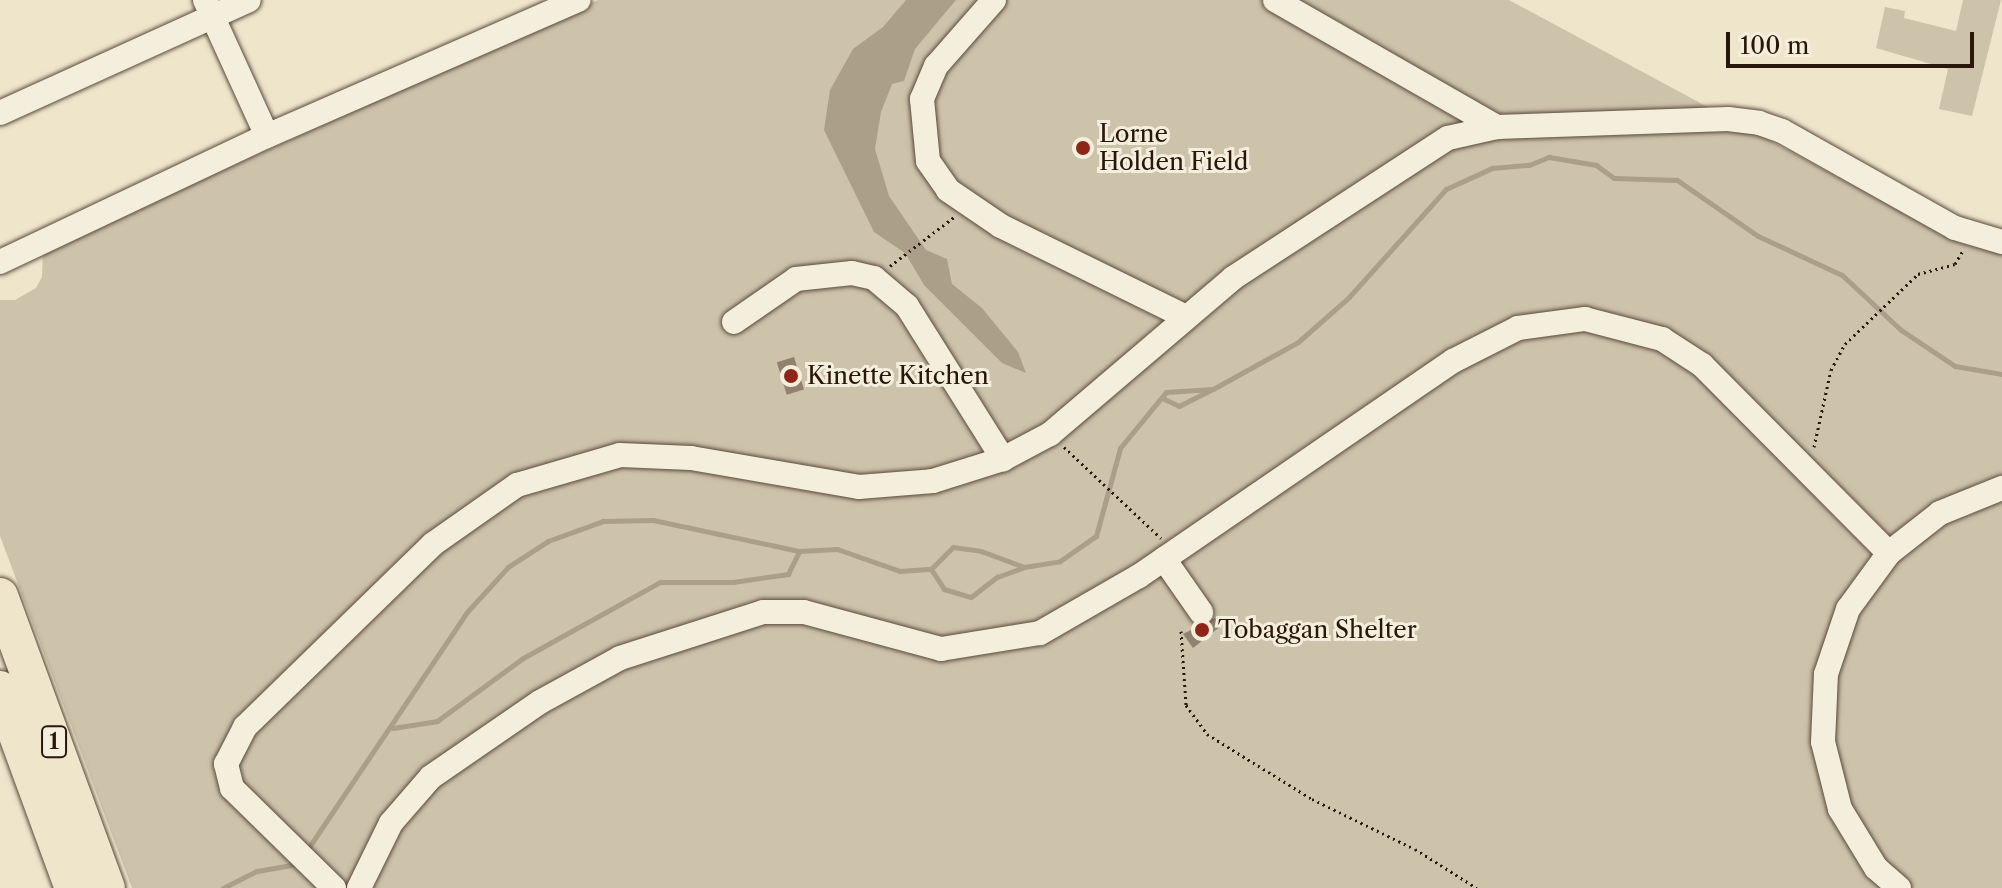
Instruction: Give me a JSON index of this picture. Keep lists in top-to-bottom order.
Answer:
{
  "streets": {
    "highway": ["1"]
  },
  "places": ["Lorne Holden Field", "Kinette Kitchen", "Tobaggan Shelter"],
  "scale_bar": "100 m"
}
